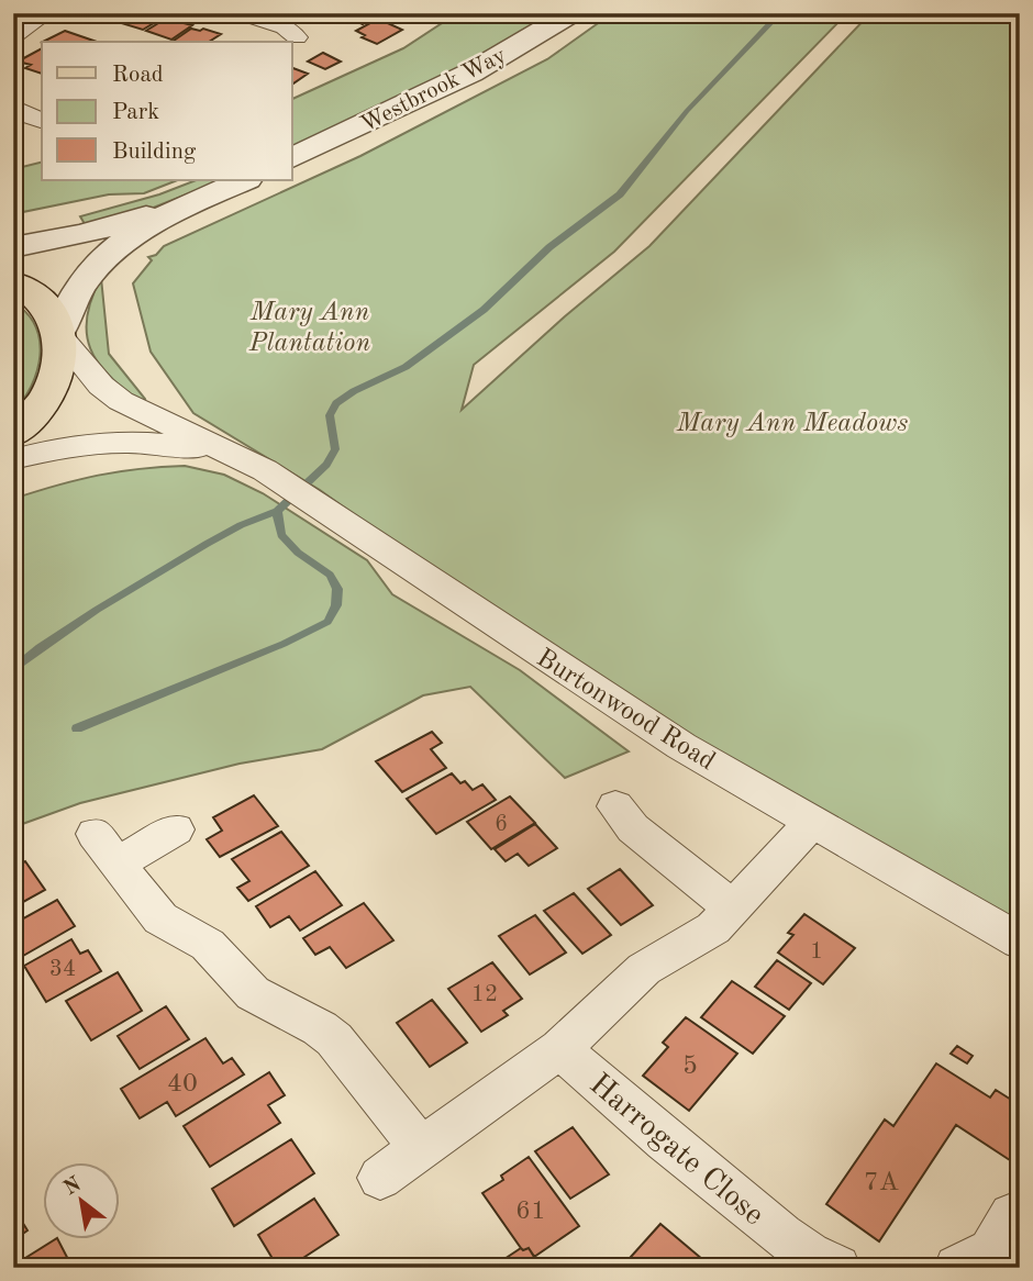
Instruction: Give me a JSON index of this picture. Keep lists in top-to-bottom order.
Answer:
{
  "streets": {
    "street": ["Westbrook Way", "Burtonwood Road", "Harrogate Close"]
  },
  "parks": ["Mary Ann Plantation", "Mary Ann Meadows"],
  "house_numbers": [
    "6",
    "1",
    "34",
    "12",
    "5",
    "40",
    "7A",
    "61"
  ],
  "legend": ["Road", "Park", "Building"],
  "north": "top left"
}
